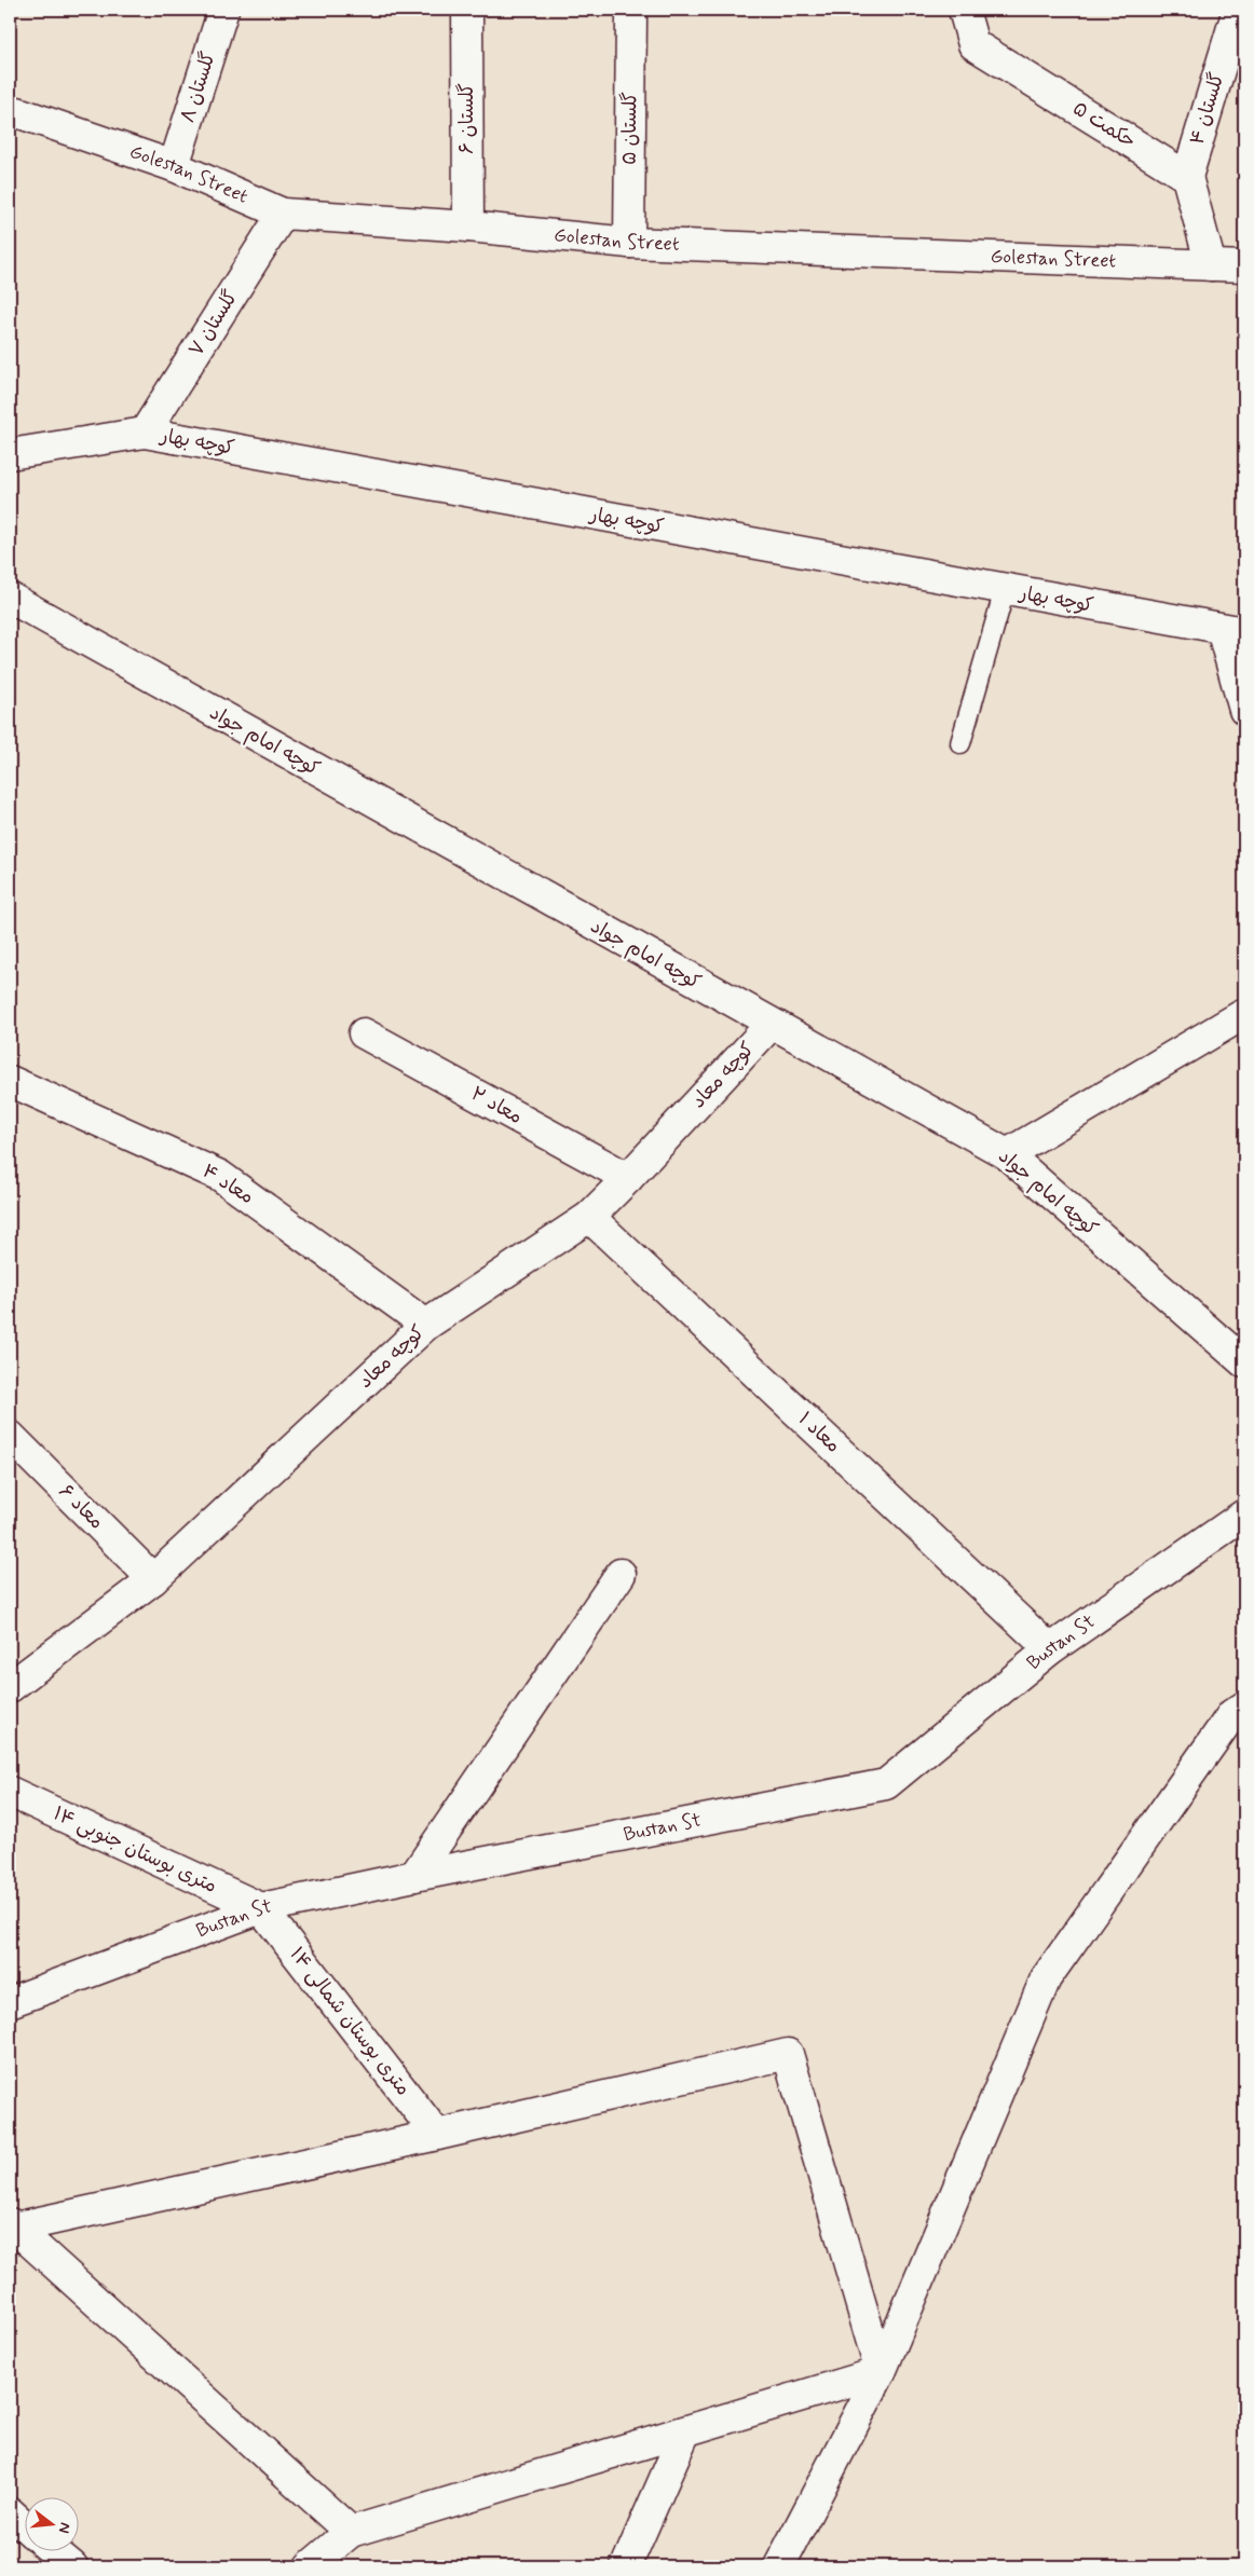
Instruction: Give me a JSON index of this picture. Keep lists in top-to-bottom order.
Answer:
{
  "streets": {
    "street": [
      "گلستان ۸",
      "گلستان ۴",
      "گلستان ۶",
      "حکمت ۵",
      "گلستان ۵",
      "Golestan Street",
      "گلستان ۷",
      "کوچه بهار",
      "کوچه امام جواد",
      "کوچه معاد",
      "معاد ۲",
      "معاد ۴",
      "معاد ۱",
      "معاد ۶",
      "Bustan St",
      "۱۴ متری بوستان جنوبی",
      "۱۴ متری بوستان شمالی"
    ]
  },
  "crossings": [
    ["گلستان ۸", "Golestan Street"],
    ["گلستان ۴", "حکمت ۵"],
    ["گلستان ۶", "Golestan Street"],
    ["گلستان ۵", "Golestan Street"],
    ["Golestan Street", "گلستان ۷"],
    ["گلستان ۷", "کوچه بهار"],
    ["کوچه امام جواد", "کوچه معاد"],
    ["کوچه معاد", "معاد ۲"],
    ["کوچه معاد", "معاد ۴"],
    ["کوچه معاد", "معاد ۱"],
    ["کوچه معاد", "معاد ۶"],
    ["معاد ۱", "Bustan St"],
    ["Bustan St", "۱۴ متری بوستان جنوبی"],
    ["Bustan St", "۱۴ متری بوستان شمالی"],
    ["۱۴ متری بوستان جنوبی", "۱۴ متری بوستان شمالی"]
  ],
  "north": "right"
}
